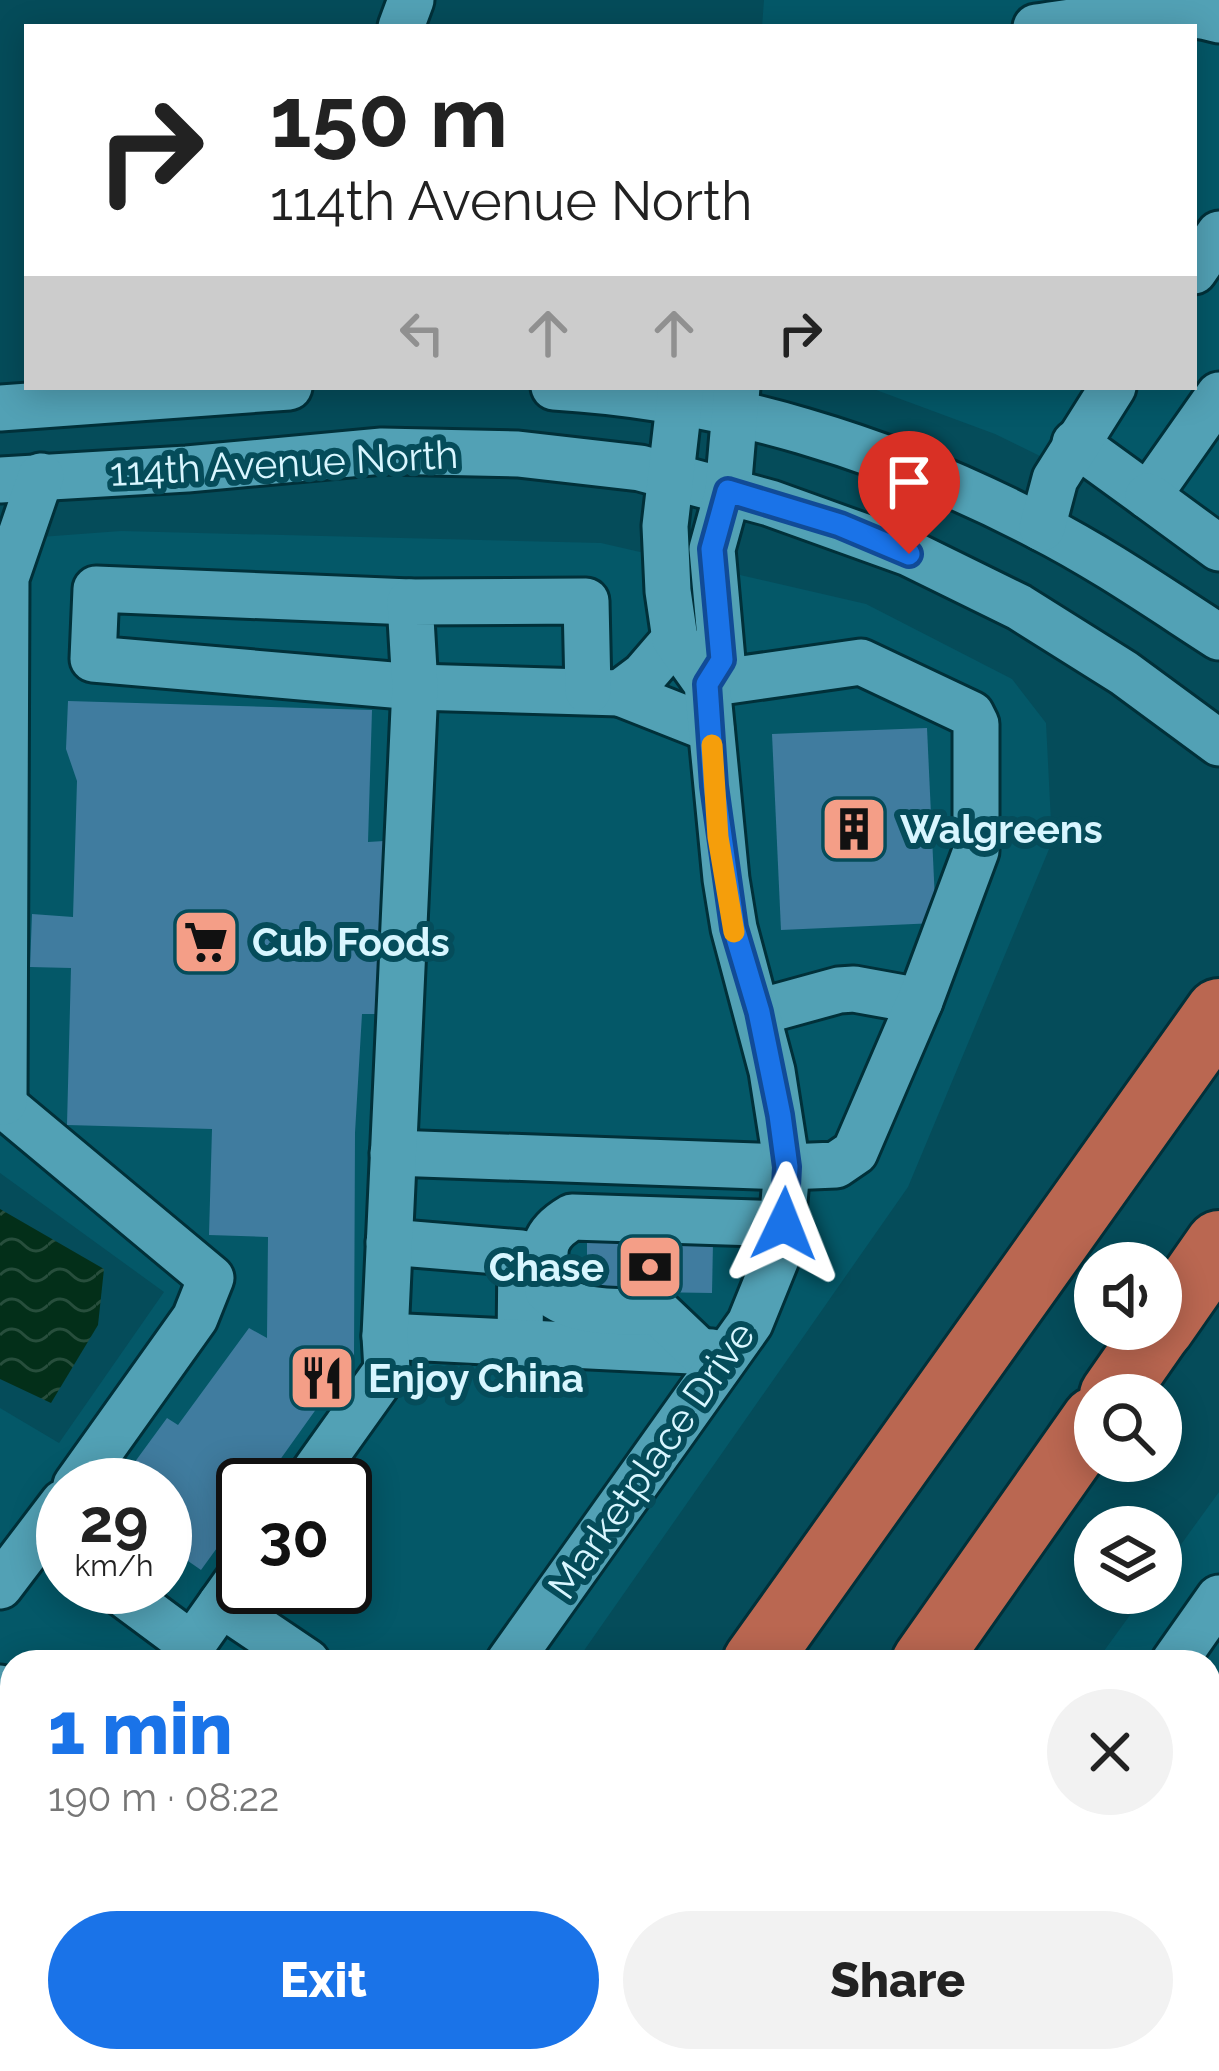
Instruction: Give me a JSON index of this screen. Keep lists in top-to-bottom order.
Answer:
{
  "streets": {
    "street": ["114th Avenue North", "Marketplace Drive"]
  },
  "crossings": [
    ["114th Avenue North", "Marketplace Drive"]
  ],
  "places": {
    "building": ["Walgreens"],
    "supermarket": ["Cub Foods"],
    "bank": ["Chase"],
    "restaurant": ["Enjoy China"]
  },
  "page": {
    "turn": ["150 m", "114th Avenue North"],
    "speed": "29 km/h",
    "limit": "30",
    "heading": ["1 min", "190 m · 08:22"],
    "buttons": ["Exit", "Share"]
  }
}
